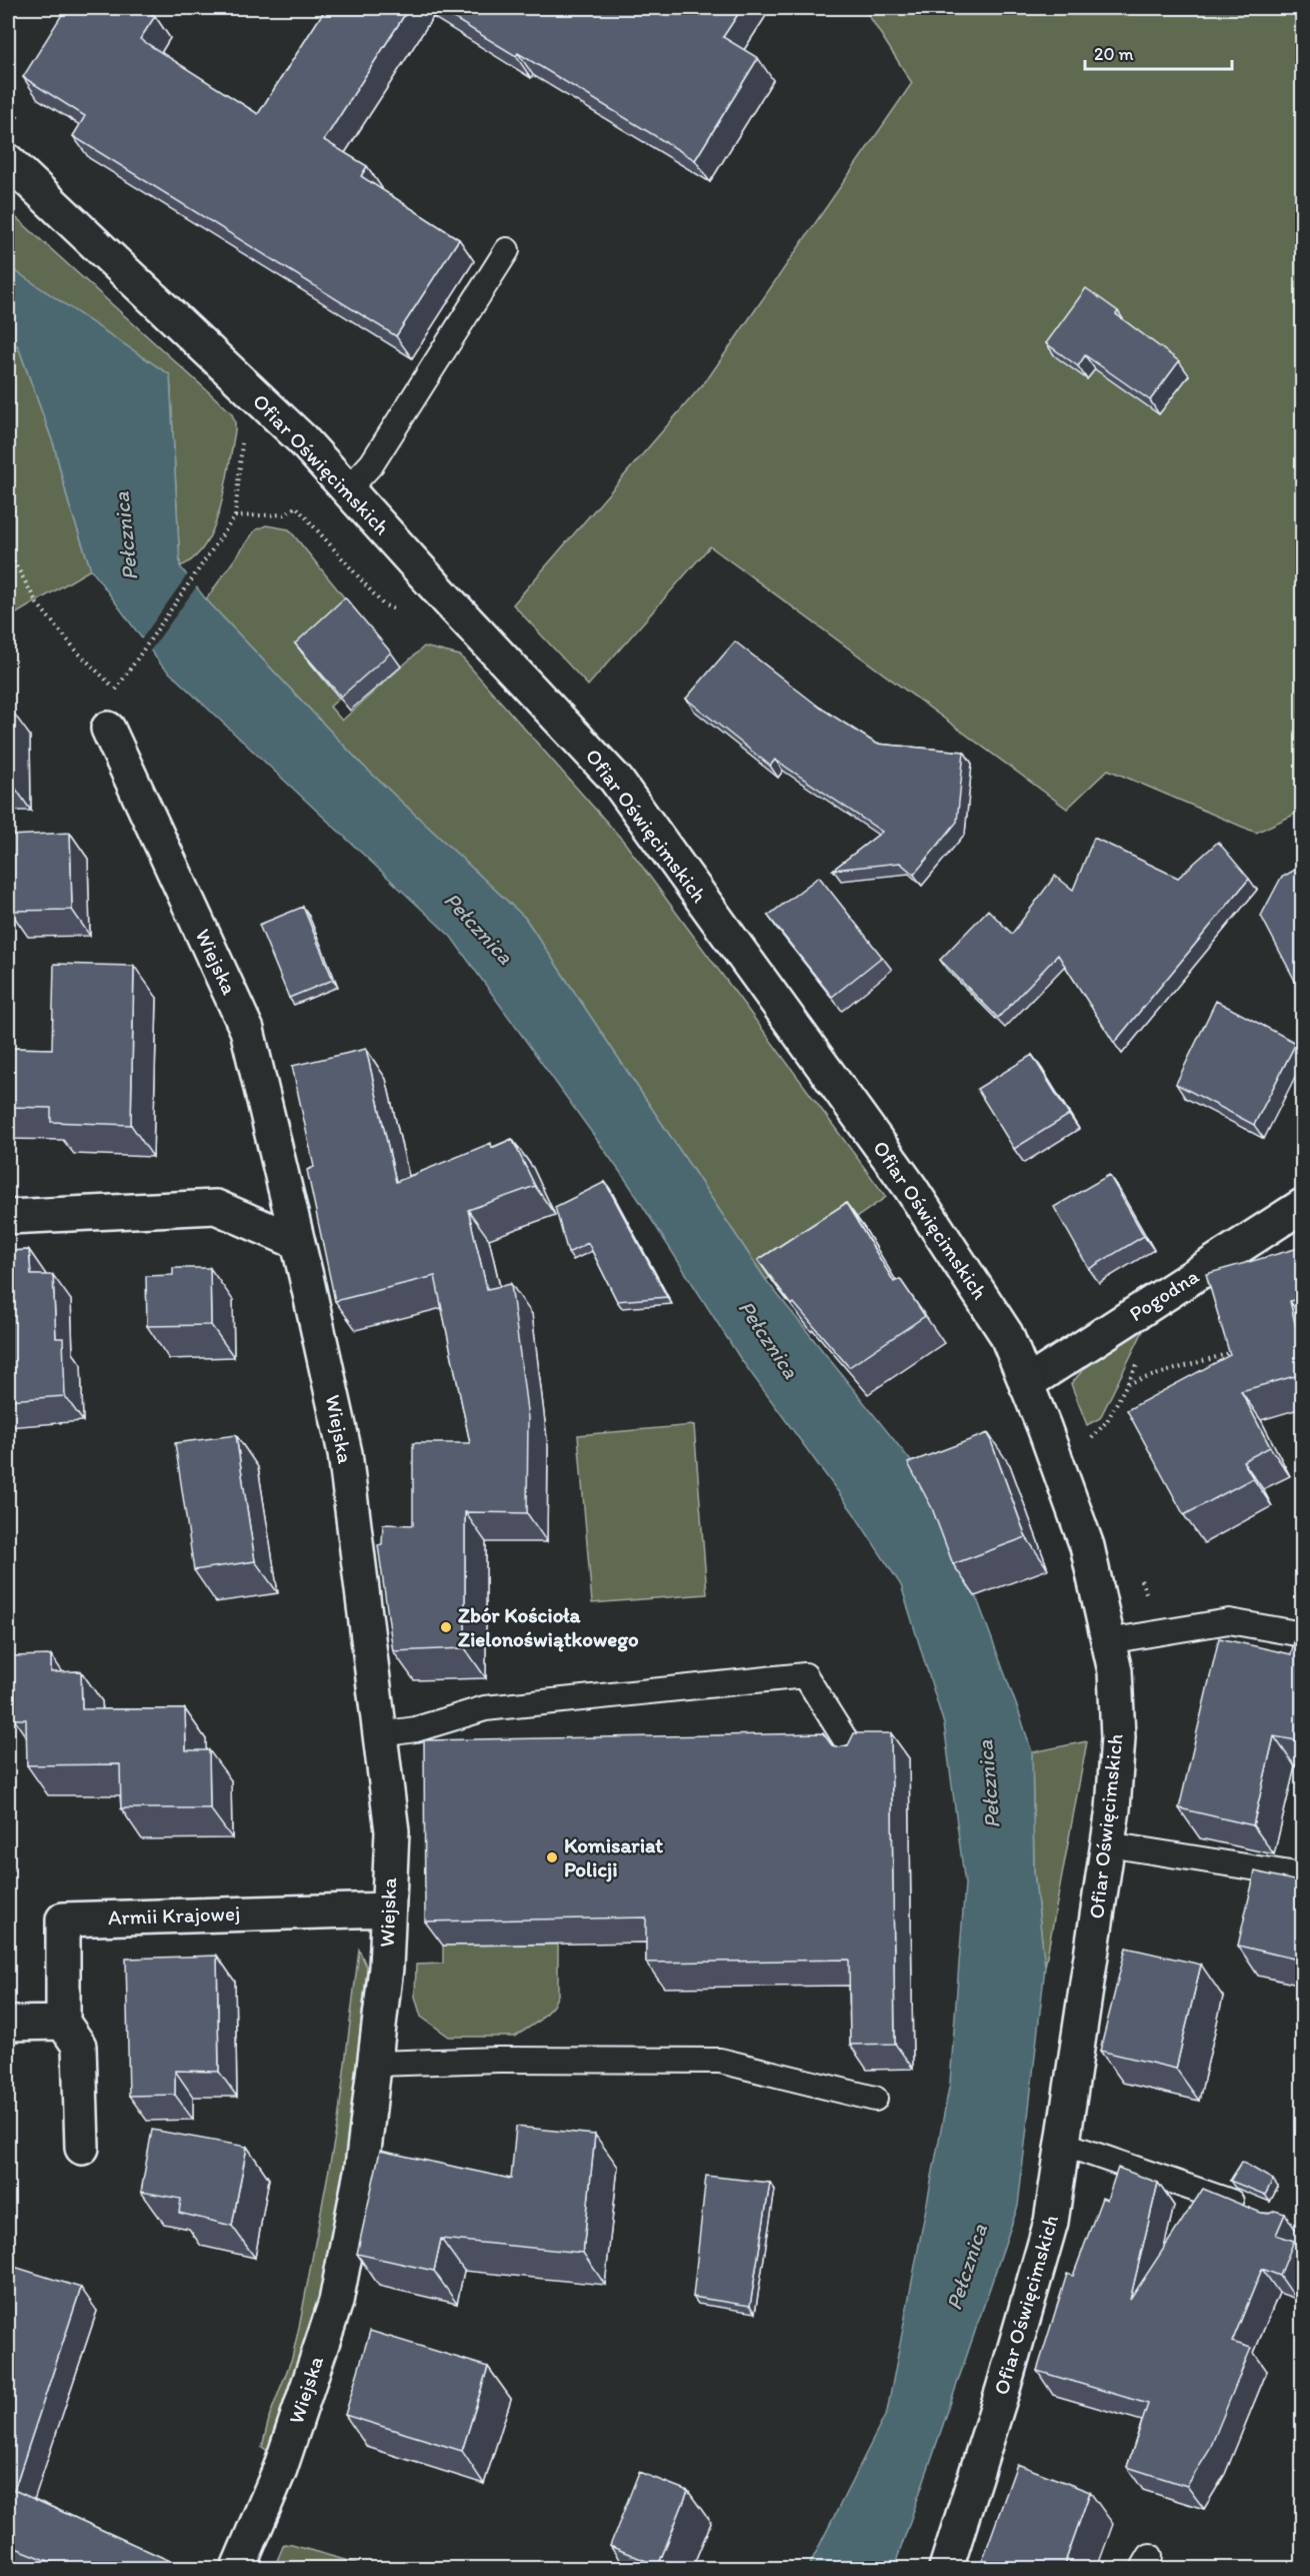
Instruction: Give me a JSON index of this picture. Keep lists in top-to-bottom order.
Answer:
{
  "streets": {
    "street": [
      "Ofiar Oświęcimskich",
      "Wiejska",
      "Pogodna",
      "Armii Krajowej"
    ]
  },
  "crossings": [
    ["Ofiar Oświęcimskich", "Pogodna"],
    ["Wiejska", "Armii Krajowej"]
  ],
  "water": ["Pełcznica"],
  "places": ["Zbór Kościoła Zielonoświątkowego", "Komisariat Policji"],
  "scale_bar": "20 m"
}
